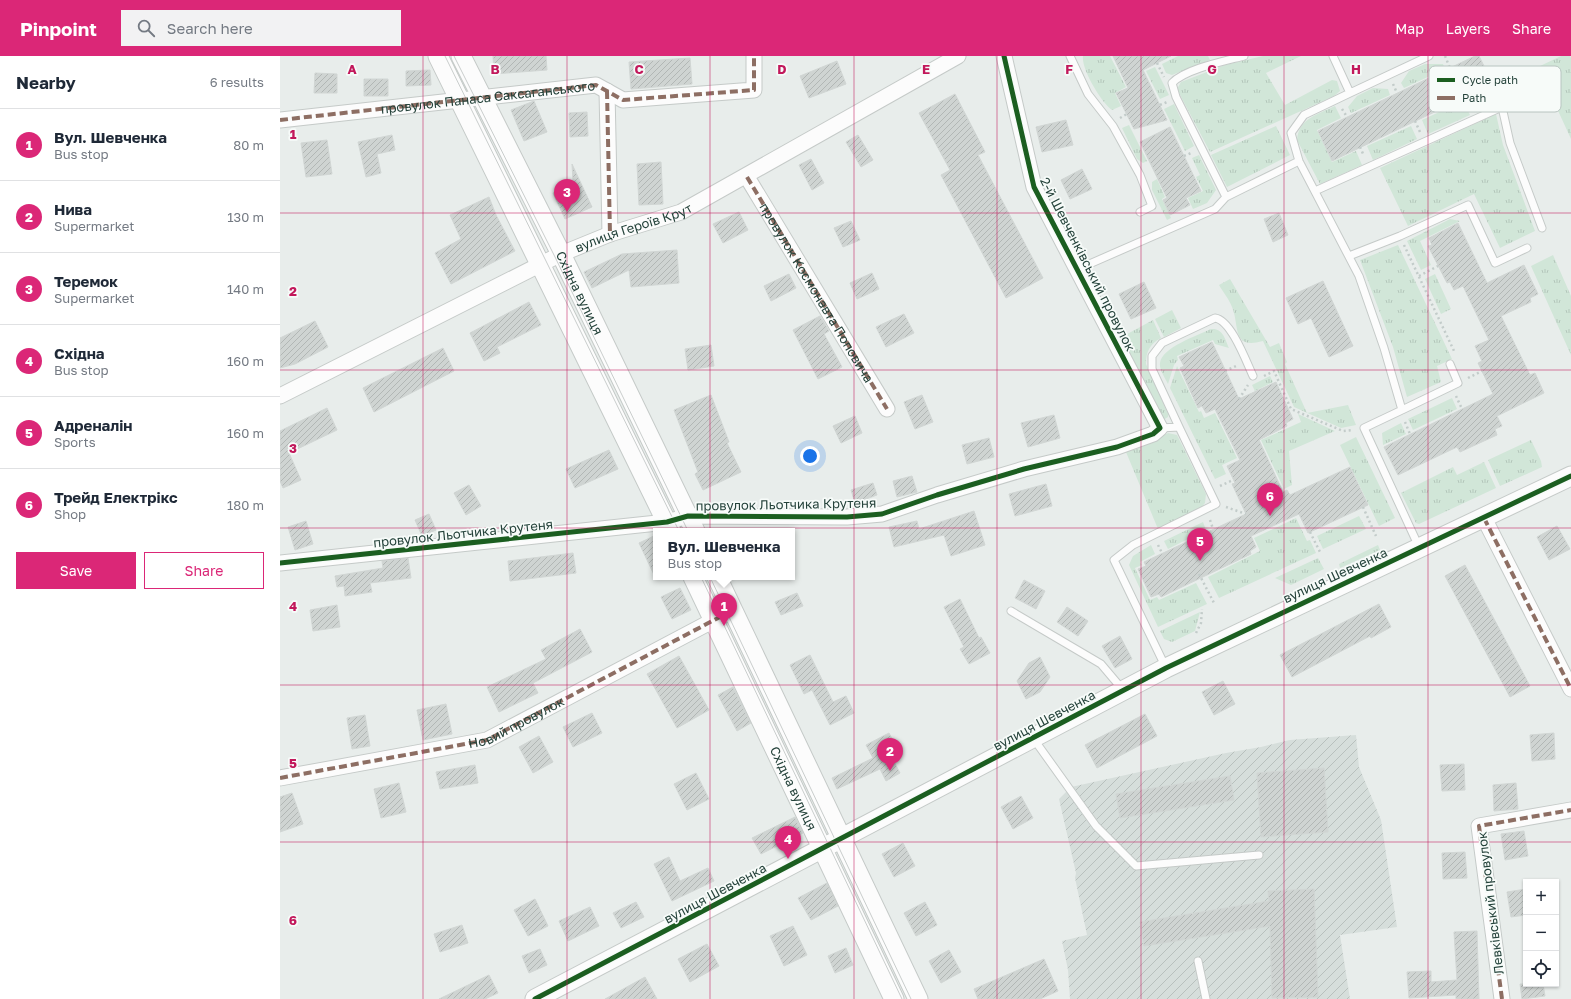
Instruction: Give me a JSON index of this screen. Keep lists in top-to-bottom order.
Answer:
{
  "streets": {
    "street": [
      "провулок Панаса Саксаганського",
      "вулиця Героїв Крут",
      "2-й Шевченківський провулок",
      "Східна вулиця",
      "провулок Космонавта Поповича",
      "провулок Льотчика Крутеня",
      "вулиця Шевченка",
      "Новий провулок",
      "Левківський провулок"
    ]
  },
  "crossings": [
    ["провулок Панаса Саксаганського", "Східна вулиця"],
    ["вулиця Героїв Крут", "Східна вулиця"],
    ["вулиця Героїв Крут", "провулок Космонавта Поповича"],
    ["2-й Шевченківський провулок", "провулок Льотчика Крутеня"],
    ["Східна вулиця", "провулок Льотчика Крутеня"],
    ["Східна вулиця", "вулиця Шевченка"],
    ["Східна вулиця", "Новий провулок"]
  ],
  "legend": ["Cycle path", "Path"],
  "page": {
    "header": "Pinpoint",
    "search": "Search here",
    "nav": ["Map", "Layers", "Share"],
    "heading": ["Nearby", "6 results"],
    "list": [
      {
        "mark": "1",
        "name": "Вул. Шевченка",
        "note": "Bus stop",
        "value": "80 m"
      },
      {
        "mark": "2",
        "name": "Нива",
        "note": "Supermarket",
        "value": "130 m"
      },
      {
        "mark": "3",
        "name": "Теремок",
        "note": "Supermarket",
        "value": "140 m"
      },
      {
        "mark": "4",
        "name": "Східна",
        "note": "Bus stop",
        "value": "160 m"
      },
      {
        "mark": "5",
        "name": "Адреналін",
        "note": "Sports",
        "value": "160 m"
      },
      {
        "mark": "6",
        "name": "Трейд Електрікс",
        "note": "Shop",
        "value": "180 m"
      }
    ],
    "pins": [
      "3",
      "6",
      "5",
      "1",
      "2",
      "4"
    ],
    "popup": ["Вул. Шевченка", "Bus stop"],
    "buttons": ["Save", "Share"],
    "map_buttons": ["+", "−"]
  },
  "grid": {
    "columns": [
      "A",
      "B",
      "C",
      "D",
      "E",
      "F",
      "G",
      "H"
    ],
    "rows": [
      "1",
      "2",
      "3",
      "4",
      "5",
      "6"
    ]
  }
}
